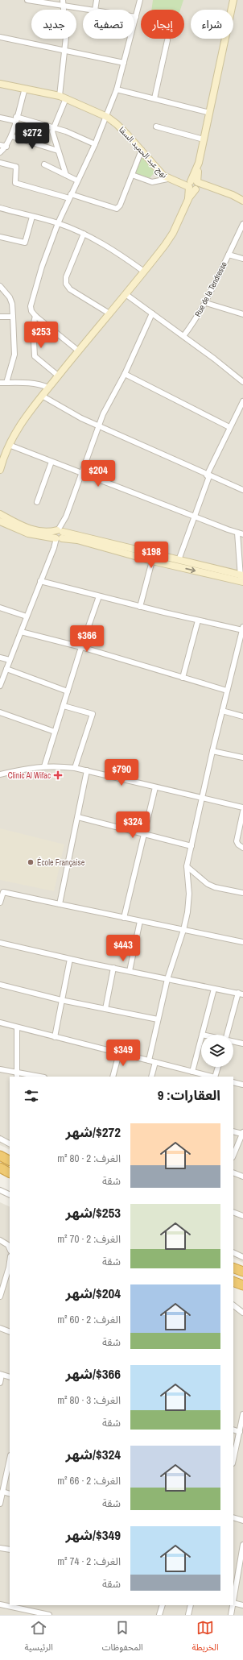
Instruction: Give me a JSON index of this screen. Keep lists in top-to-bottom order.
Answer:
{
  "streets": {
    "main road": ["نهج عبد الحميد السقا"],
    "street": ["Rue de la Tendresse"]
  },
  "places": {
    "health": ["Clinic Al Wifac"],
    "other": ["École Française"]
  },
  "page": {
    "chip": [
      "شراء",
      "إيجار",
      "تصفية",
      "جديد"
    ],
    "price": [
      "$272",
      "$253",
      "$204",
      "$198",
      "$366",
      "$790",
      "$324",
      "$443",
      "$349"
    ],
    "heading": "العقارات: 9",
    "list": [
      {
        "name": "$272/شهر",
        "note": "الغرف: 2 · 80 m² · شقة"
      },
      {
        "name": "$253/شهر",
        "note": "الغرف: 2 · 70 m² · شقة"
      },
      {
        "name": "$204/شهر",
        "note": "الغرف: 2 · 60 m² · شقة"
      },
      {
        "name": "$366/شهر",
        "note": "الغرف: 3 · 80 m² · شقة"
      },
      {
        "name": "$324/شهر",
        "note": "الغرف: 2 · 66 m² · شقة"
      },
      {
        "name": "$349/شهر",
        "note": "الغرف: 2 · 74 m² · شقة"
      }
    ],
    "tabs": ["الخريطة", "المحفوظات", "الرئيسية"]
  }
}
